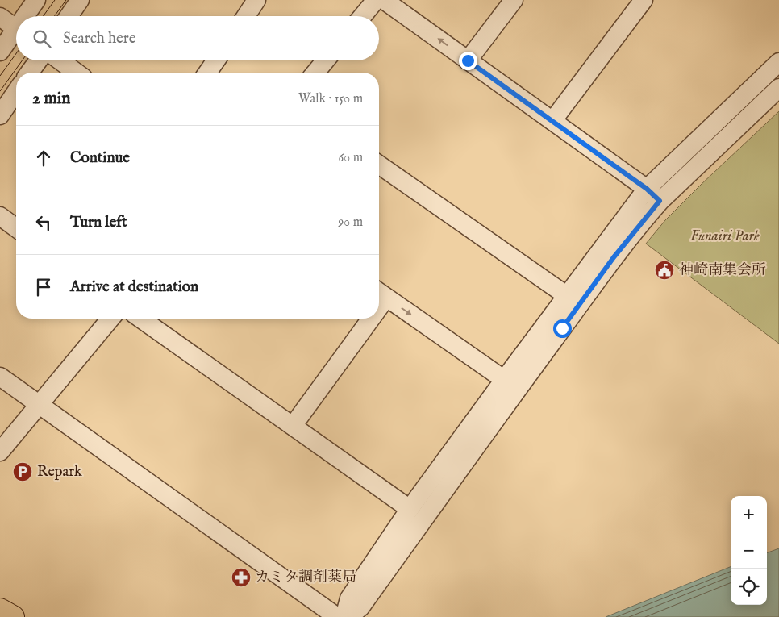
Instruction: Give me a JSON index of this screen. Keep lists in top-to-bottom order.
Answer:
{
  "parks": ["Funairi Park"],
  "places": {
    "public building": ["神崎南集会所"],
    "parking": ["Repark"],
    "pharmacy": ["カミタ調剤薬局"]
  },
  "page": {
    "search": "Search here",
    "heading": ["2 min", "Walk · 150 m"],
    "list": [
      ["Continue", "60 m"],
      ["Turn left", "90 m"],
      "Arrive at destination"
    ],
    "map_buttons": ["+", "−"]
  }
}
